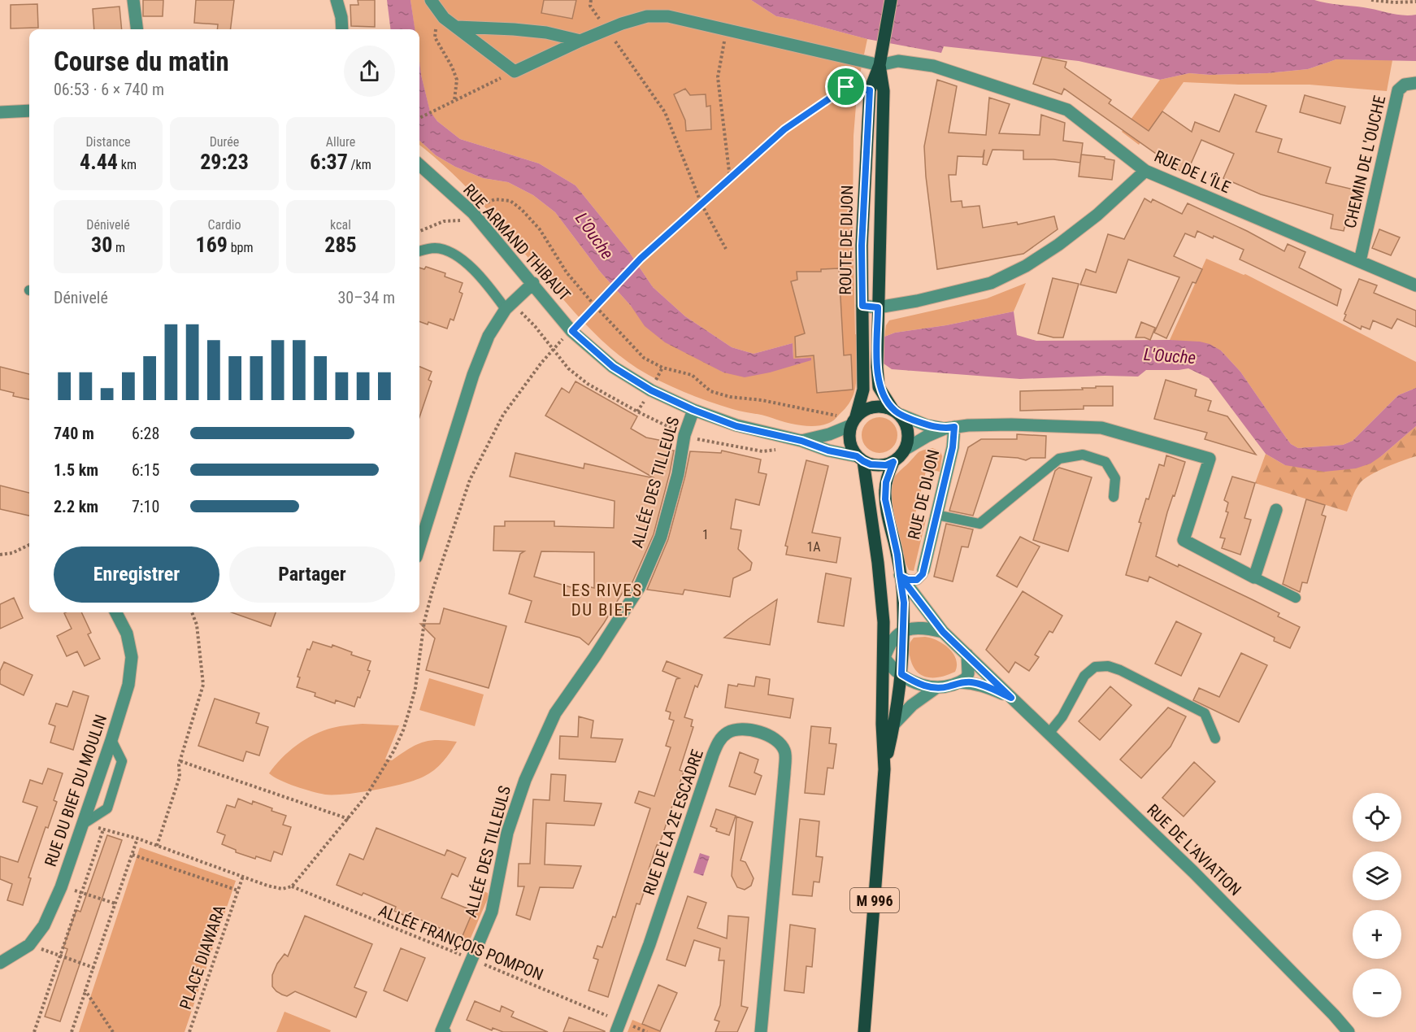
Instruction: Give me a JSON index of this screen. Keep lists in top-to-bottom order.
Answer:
{
  "streets": {
    "main road": ["ROUTE DE DIJON", "M 996"],
    "street": [
      "CHEMIN DE L'OUCHE",
      "RUE DE L'ÎLE",
      "RUE ARMAND THIBAUT",
      "ALLÉE DES TILLEULS",
      "RUE DE DIJON",
      "RUE DU BIEF DU MOULIN",
      "RUE DE LA 2E ESCADRE",
      "RUE DE L'AVIATION"
    ],
    "path": ["ALLÉE FRANÇOIS POMPON", "PLACE DIAWARA"]
  },
  "crossings": [
    ["CHEMIN DE L'OUCHE", "RUE DE L'ÎLE"],
    ["RUE DE L'ÎLE", "ROUTE DE DIJON"],
    ["ROUTE DE DIJON", "RUE ARMAND THIBAUT"],
    ["ROUTE DE DIJON", "M 996"],
    ["RUE ARMAND THIBAUT", "ALLÉE DES TILLEULS"],
    ["RUE ARMAND THIBAUT", "M 996"],
    ["ALLÉE DES TILLEULS", "ALLÉE FRANÇOIS POMPON"],
    ["RUE DE LA 2E ESCADRE", "ALLÉE FRANÇOIS POMPON"],
    ["RUE DE L'AVIATION", "M 996"]
  ],
  "districts": ["LES RIVES DU BIEF"],
  "water": ["L'Ouche"],
  "house_numbers": ["1", "1A"],
  "page": {
    "heading": ["Course du matin", "06:53 · 6 × 740 m"],
    "stats": [
      ["Distance", "4.44 km"],
      ["Durée", "29:23"],
      ["Allure", "6:37 /km"],
      ["Dénivelé", "30 m"],
      ["Cardio", "169 bpm"],
      ["kcal", "285"]
    ],
    "chart": ["Dénivelé", "30–34 m"],
    "list": [
      {
        "name": "740 m",
        "note": "6:28"
      },
      {
        "name": "1.5 km",
        "note": "6:15"
      },
      {
        "name": "2.2 km",
        "note": "7:10"
      }
    ],
    "buttons": ["Enregistrer", "Partager"],
    "map_buttons": ["+", "−"]
  }
}
